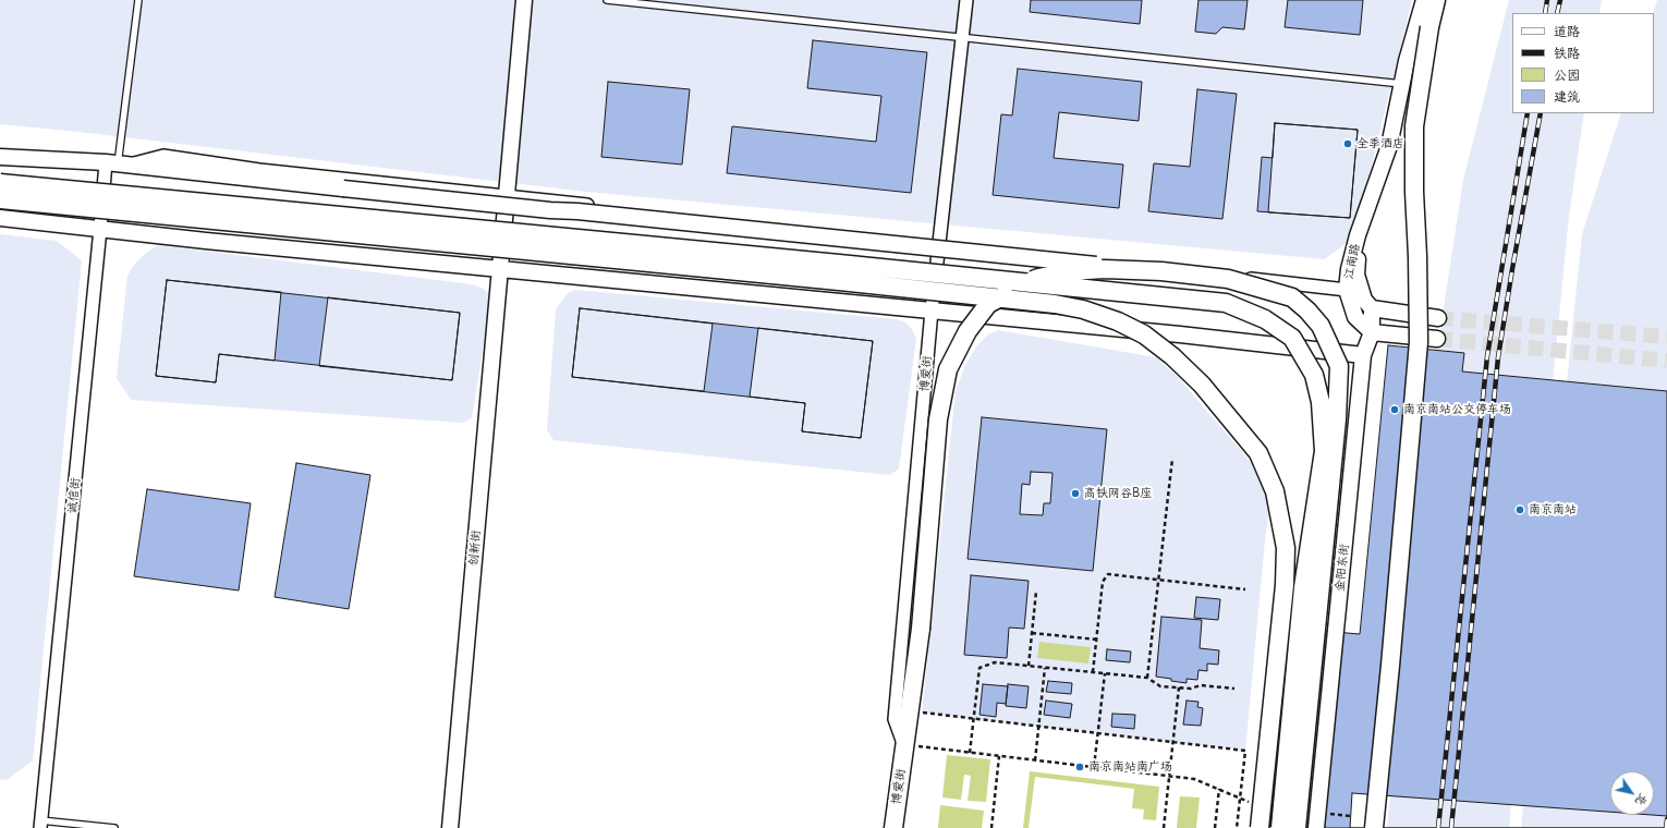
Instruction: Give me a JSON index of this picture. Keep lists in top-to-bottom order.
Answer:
{
  "streets": {
    "main road": ["博爱街"],
    "street": [
      "江南路",
      "诚信街",
      "创新街",
      "金阳东街"
    ]
  },
  "crossings": [
    ["江南路", "金阳东街"]
  ],
  "places": [
    "全季酒店",
    "南京南站公交停车场",
    "高铁网谷B座",
    "南京南站",
    "南京南站南广场"
  ],
  "legend": [
    "道路",
    "铁路",
    "公园",
    "建筑"
  ],
  "north": "bottom right"
}
